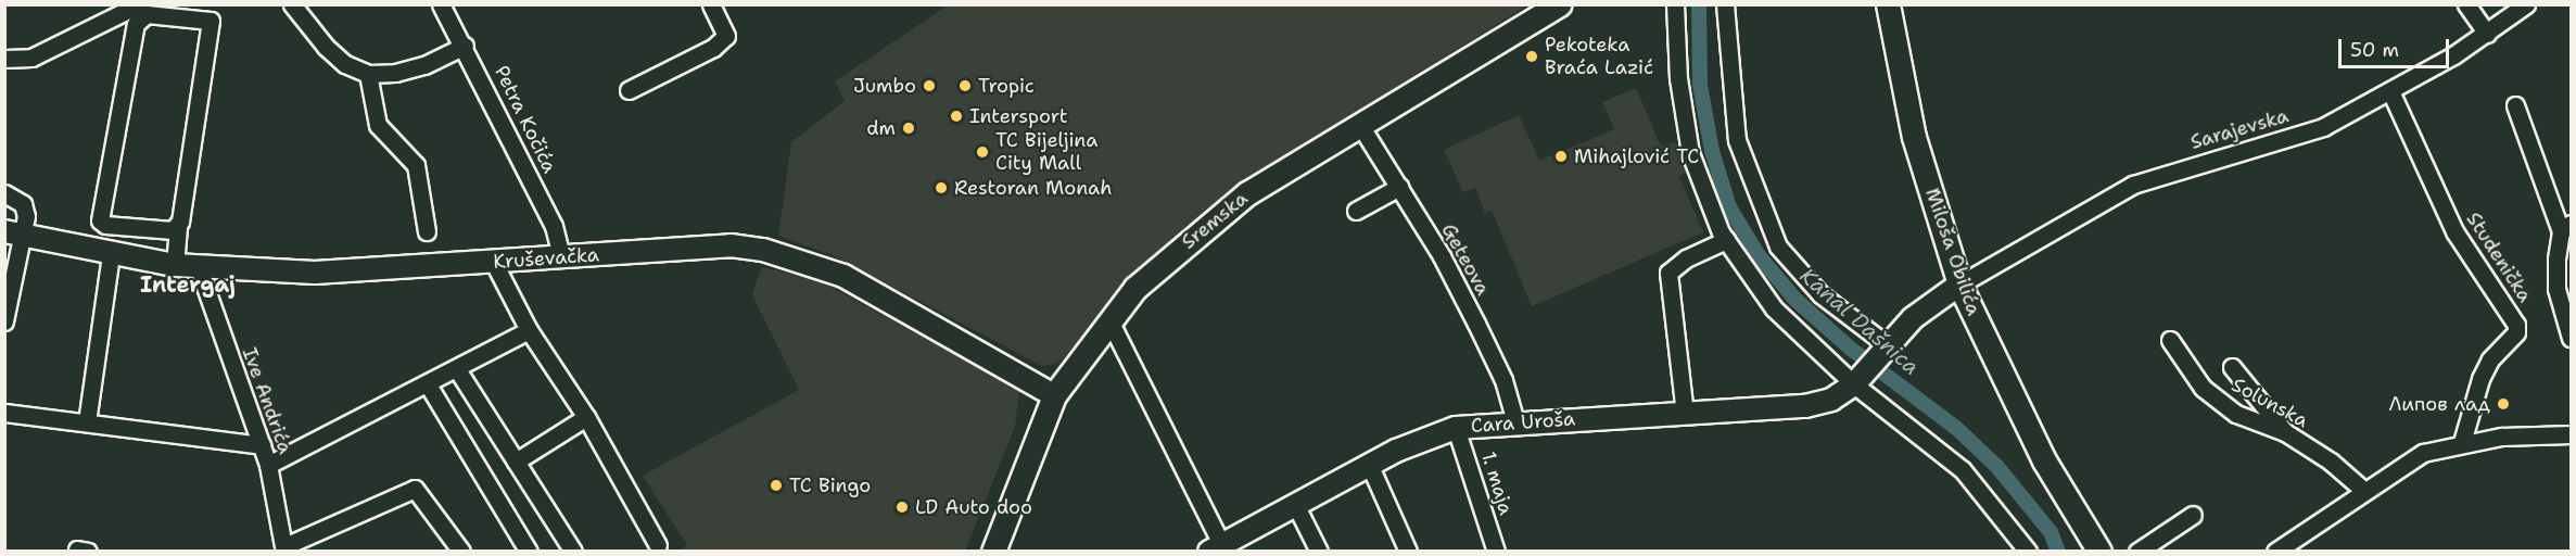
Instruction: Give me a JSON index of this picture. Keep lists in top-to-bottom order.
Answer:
{
  "streets": {
    "main road": ["Sremska", "Miloša Obilića"],
    "street": [
      "Petra Kočića",
      "Sarajevska",
      "Studenička",
      "Kruševačka",
      "Geteova",
      "Ive Andrića",
      "Solunska",
      "Cara Uroša",
      "1. maja"
    ]
  },
  "crossings": [
    ["Petra Kočića", "Kruševačka"],
    ["Sarajevska", "Miloša Obilića"],
    ["Sarajevska", "Studenička"],
    ["Sarajevska", "Cara Uroša"],
    ["Sremska", "Kruševačka"],
    ["Sremska", "Geteova"],
    ["Miloša Obilića", "Cara Uroša"],
    ["Kruševačka", "Ive Andrića"],
    ["Geteova", "Cara Uroša"],
    ["Cara Uroša", "1. maja"]
  ],
  "districts": ["Intergaj"],
  "water": ["Kanal Dašnica"],
  "places": [
    "Pekoteka Braća Lazić",
    "Jumbo",
    "Tropic",
    "Intersport",
    "dm",
    "TC Bijeljina City Mall",
    "Mihajlović TC",
    "Restoran Monah",
    "Липов лад",
    "TC Bingo",
    "LD Auto doo"
  ],
  "scale_bar": "50 m"
}
